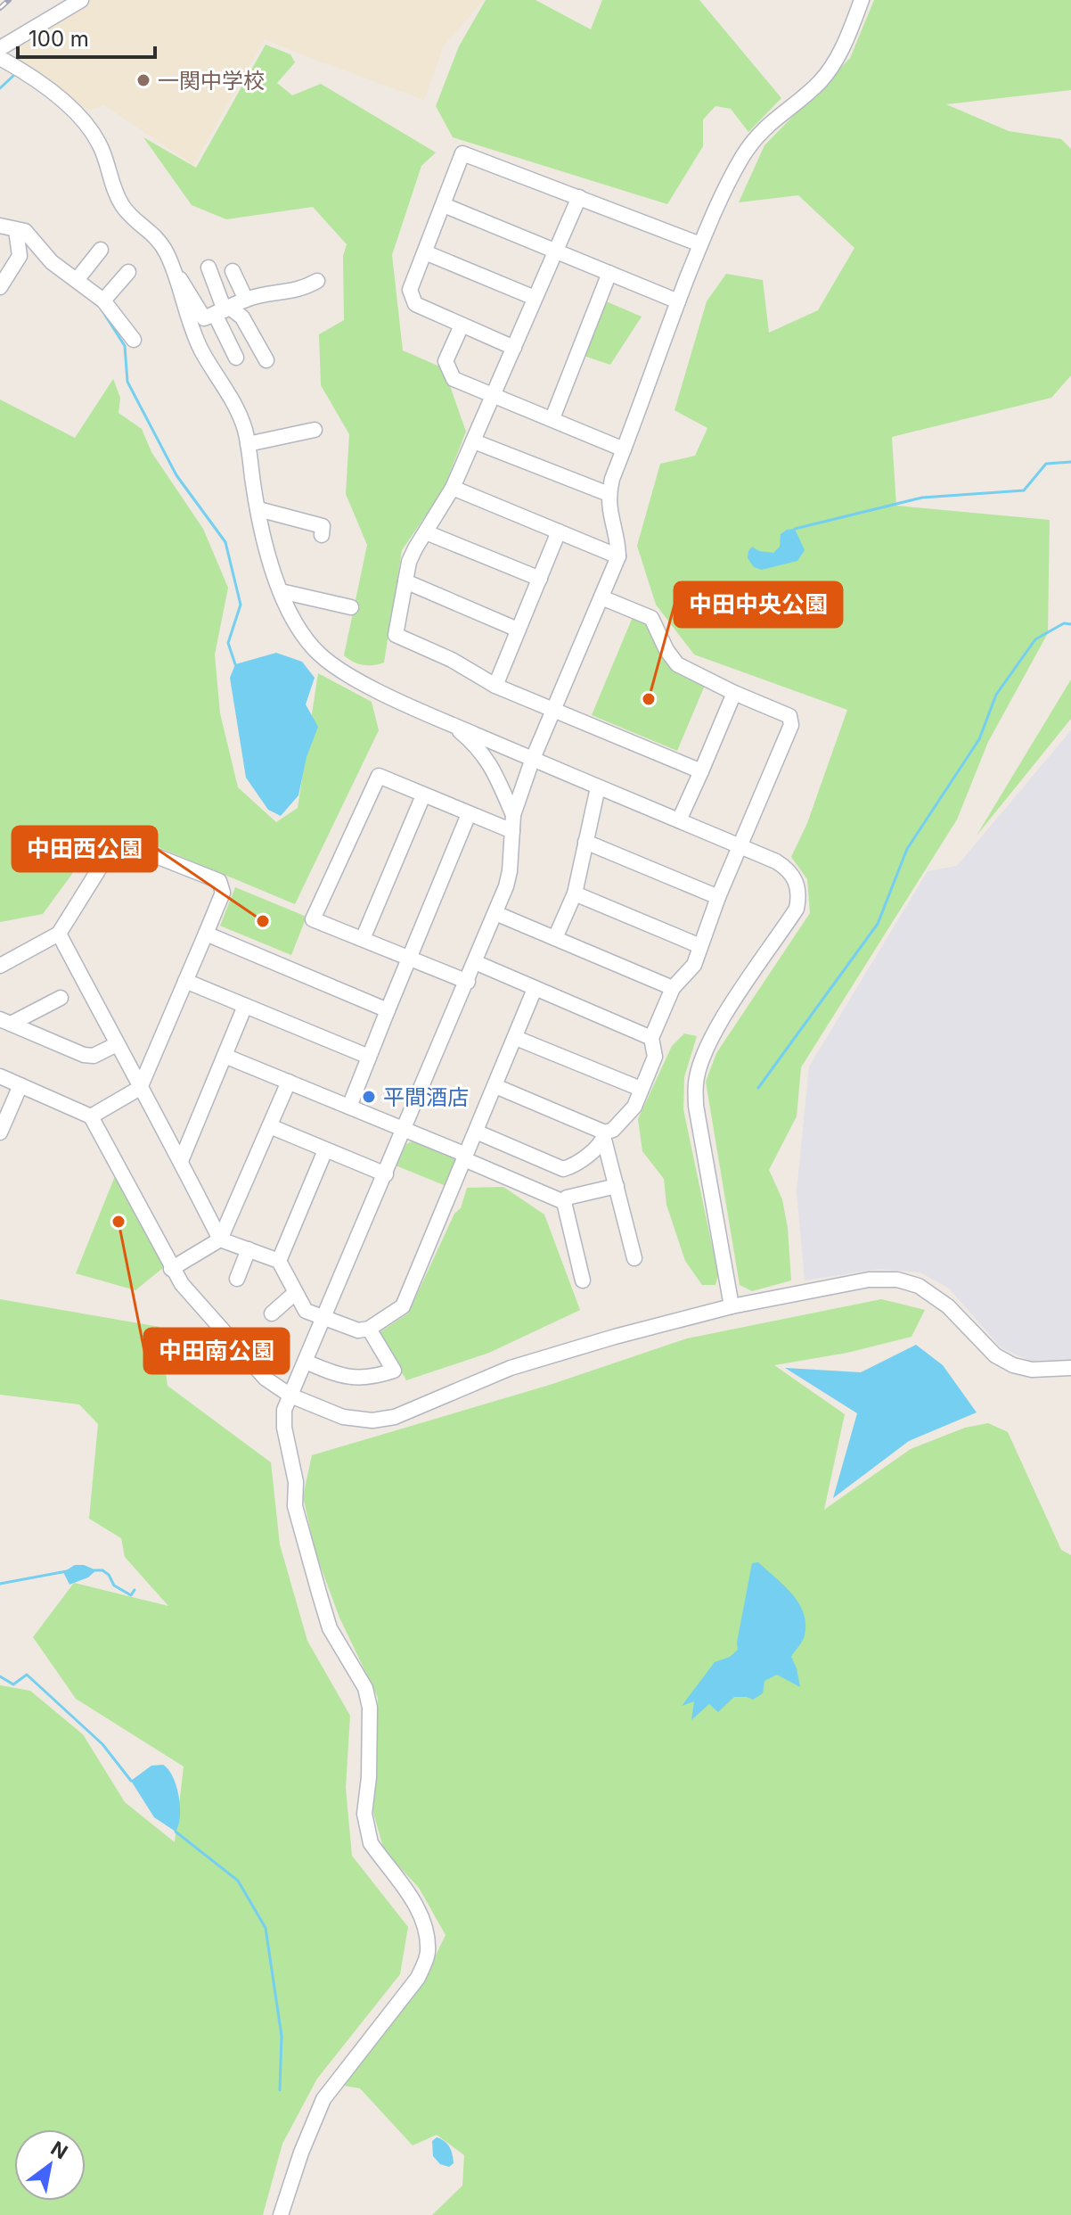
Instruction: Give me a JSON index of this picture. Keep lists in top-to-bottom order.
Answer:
{
  "places": [
    "一関中学校",
    "中田中央公園",
    "中田西公園",
    "平間酒店",
    "中田南公園"
  ],
  "scale_bar": "100 m",
  "north": "top right"
}
